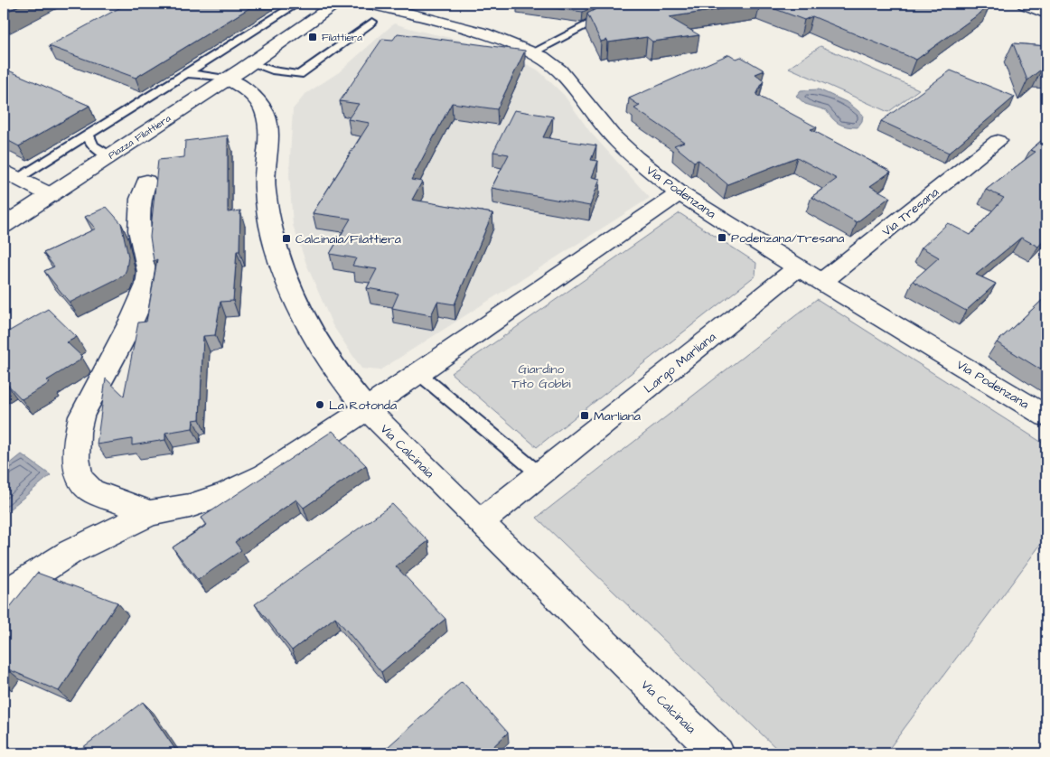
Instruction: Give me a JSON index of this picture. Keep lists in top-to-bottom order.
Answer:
{
  "streets": {
    "street": [
      "Piazza Filattiera",
      "Via Podenzana",
      "Via Tresana",
      "Largo Marliana",
      "Via Calcinaia"
    ]
  },
  "crossings": [
    ["Piazza Filattiera", "Via Calcinaia"],
    ["Via Podenzana", "Via Tresana"],
    ["Via Podenzana", "Largo Marliana"],
    ["Largo Marliana", "Via Calcinaia"]
  ],
  "parks": ["Giardino Tito Gobbi"],
  "places": {
    "transit": [
      "Filattiera",
      "Podenzana/Tresana",
      "Calcinaia/Filattiera",
      "Marliana"
    ],
    "other": ["La Rotonda"]
  }
}
